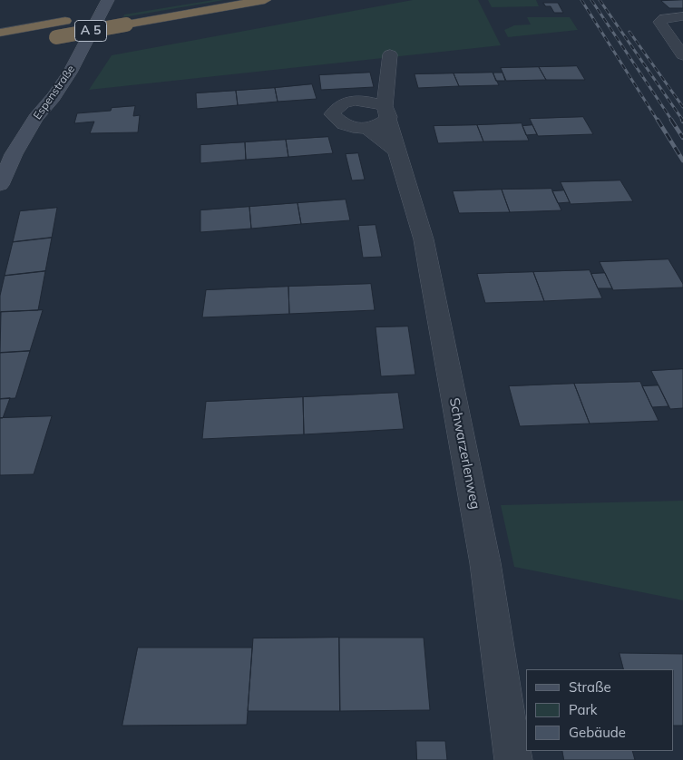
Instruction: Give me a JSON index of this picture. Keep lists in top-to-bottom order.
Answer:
{
  "streets": {
    "highway": ["A 5"],
    "street": ["Espenstraße", "Schwarzerlenweg"]
  },
  "crossings": [
    ["A 5", "Espenstraße"]
  ],
  "legend": ["Straße", "Park", "Gebäude"]
}
